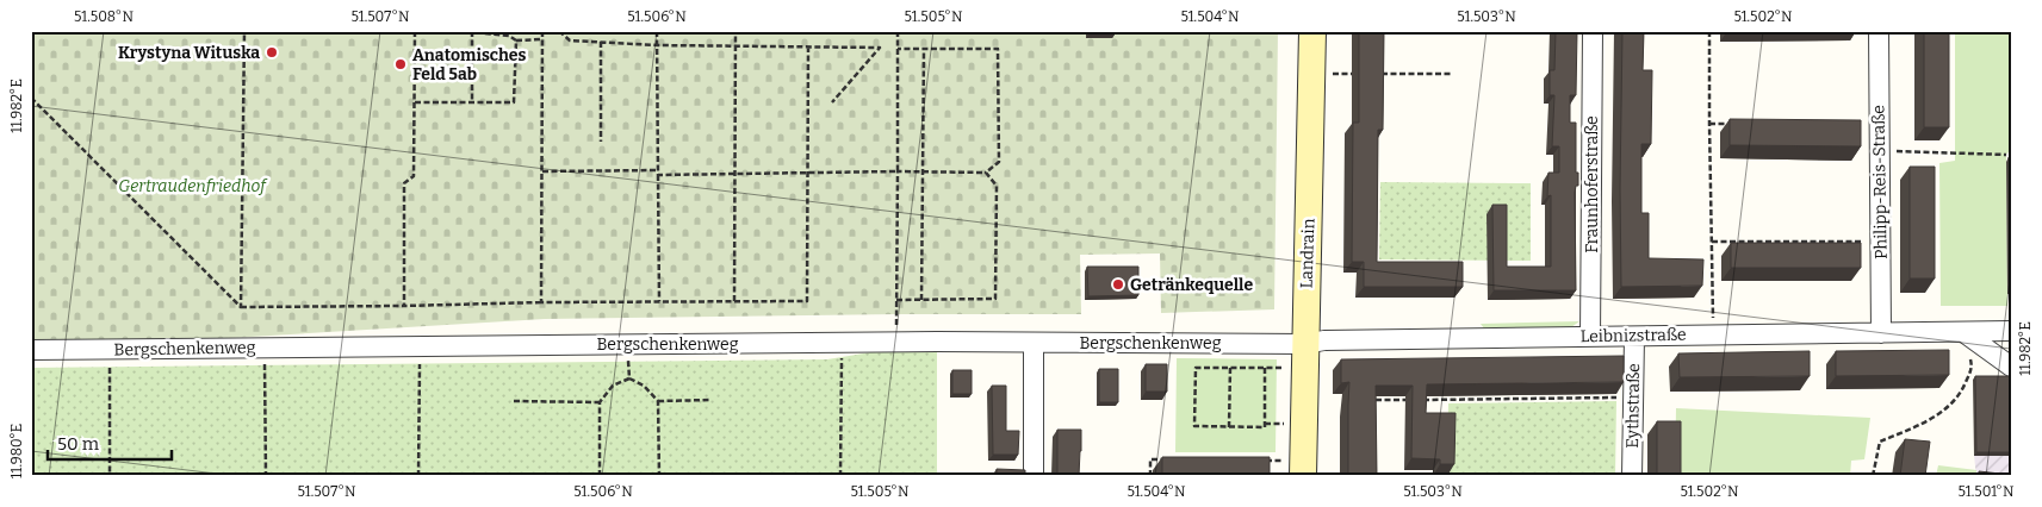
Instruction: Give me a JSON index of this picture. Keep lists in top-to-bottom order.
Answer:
{
  "streets": {
    "street": [
      "Philipp-Reis-Straße",
      "Fraunhoferstraße",
      "Landrain",
      "Leibnizstraße",
      "Bergschenkenweg",
      "Eythstraße"
    ]
  },
  "crossings": [
    ["Philipp-Reis-Straße", "Leibnizstraße"],
    ["Fraunhoferstraße", "Leibnizstraße"],
    ["Landrain", "Leibnizstraße"],
    ["Landrain", "Bergschenkenweg"],
    ["Leibnizstraße", "Bergschenkenweg"],
    ["Leibnizstraße", "Eythstraße"]
  ],
  "parks": ["Gertraudenfriedhof"],
  "places": ["Krystyna Wituska", "Anatomisches Feld 5ab", "Getränkequelle"],
  "scale_bar": "50 m",
  "coordinates": [
    "51.508°N",
    "51.507°N",
    "51.506°N",
    "51.505°N",
    "51.504°N",
    "51.503°N",
    "51.502°N",
    "11.982°E",
    "11.980°E",
    "51.501°N"
  ]
}
